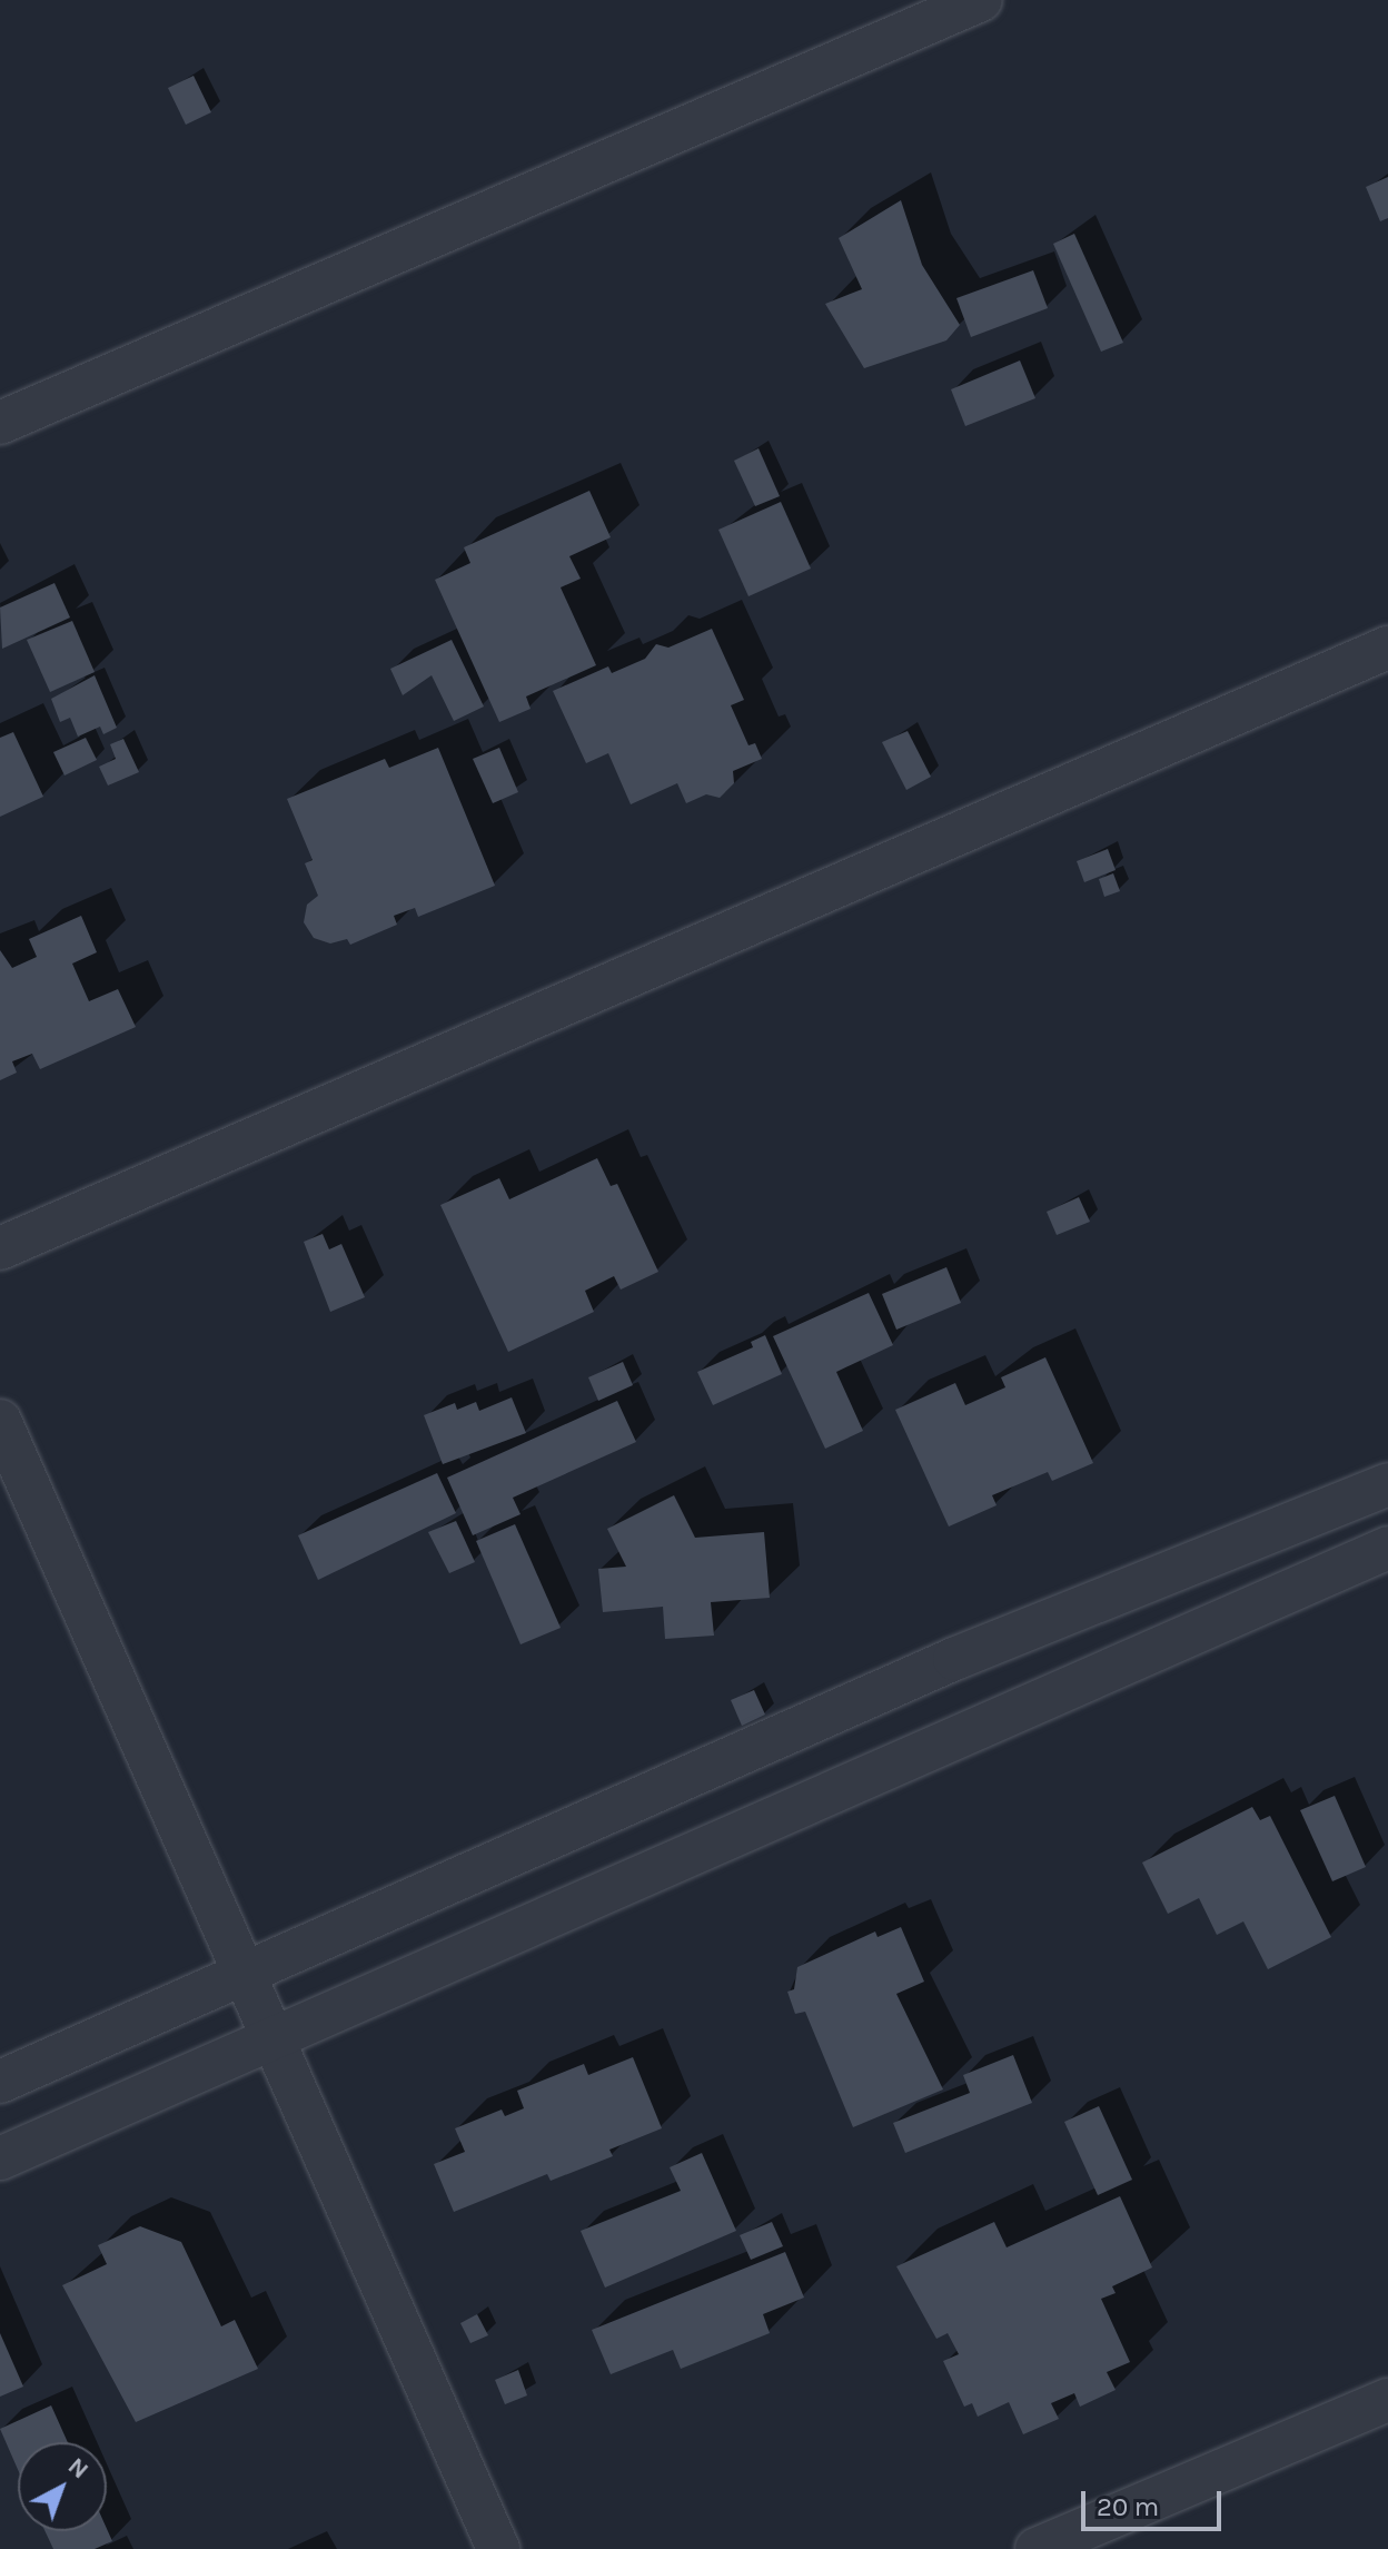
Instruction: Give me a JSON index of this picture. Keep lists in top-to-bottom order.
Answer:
{
  "scale_bar": "20 m",
  "north": "top right"
}
